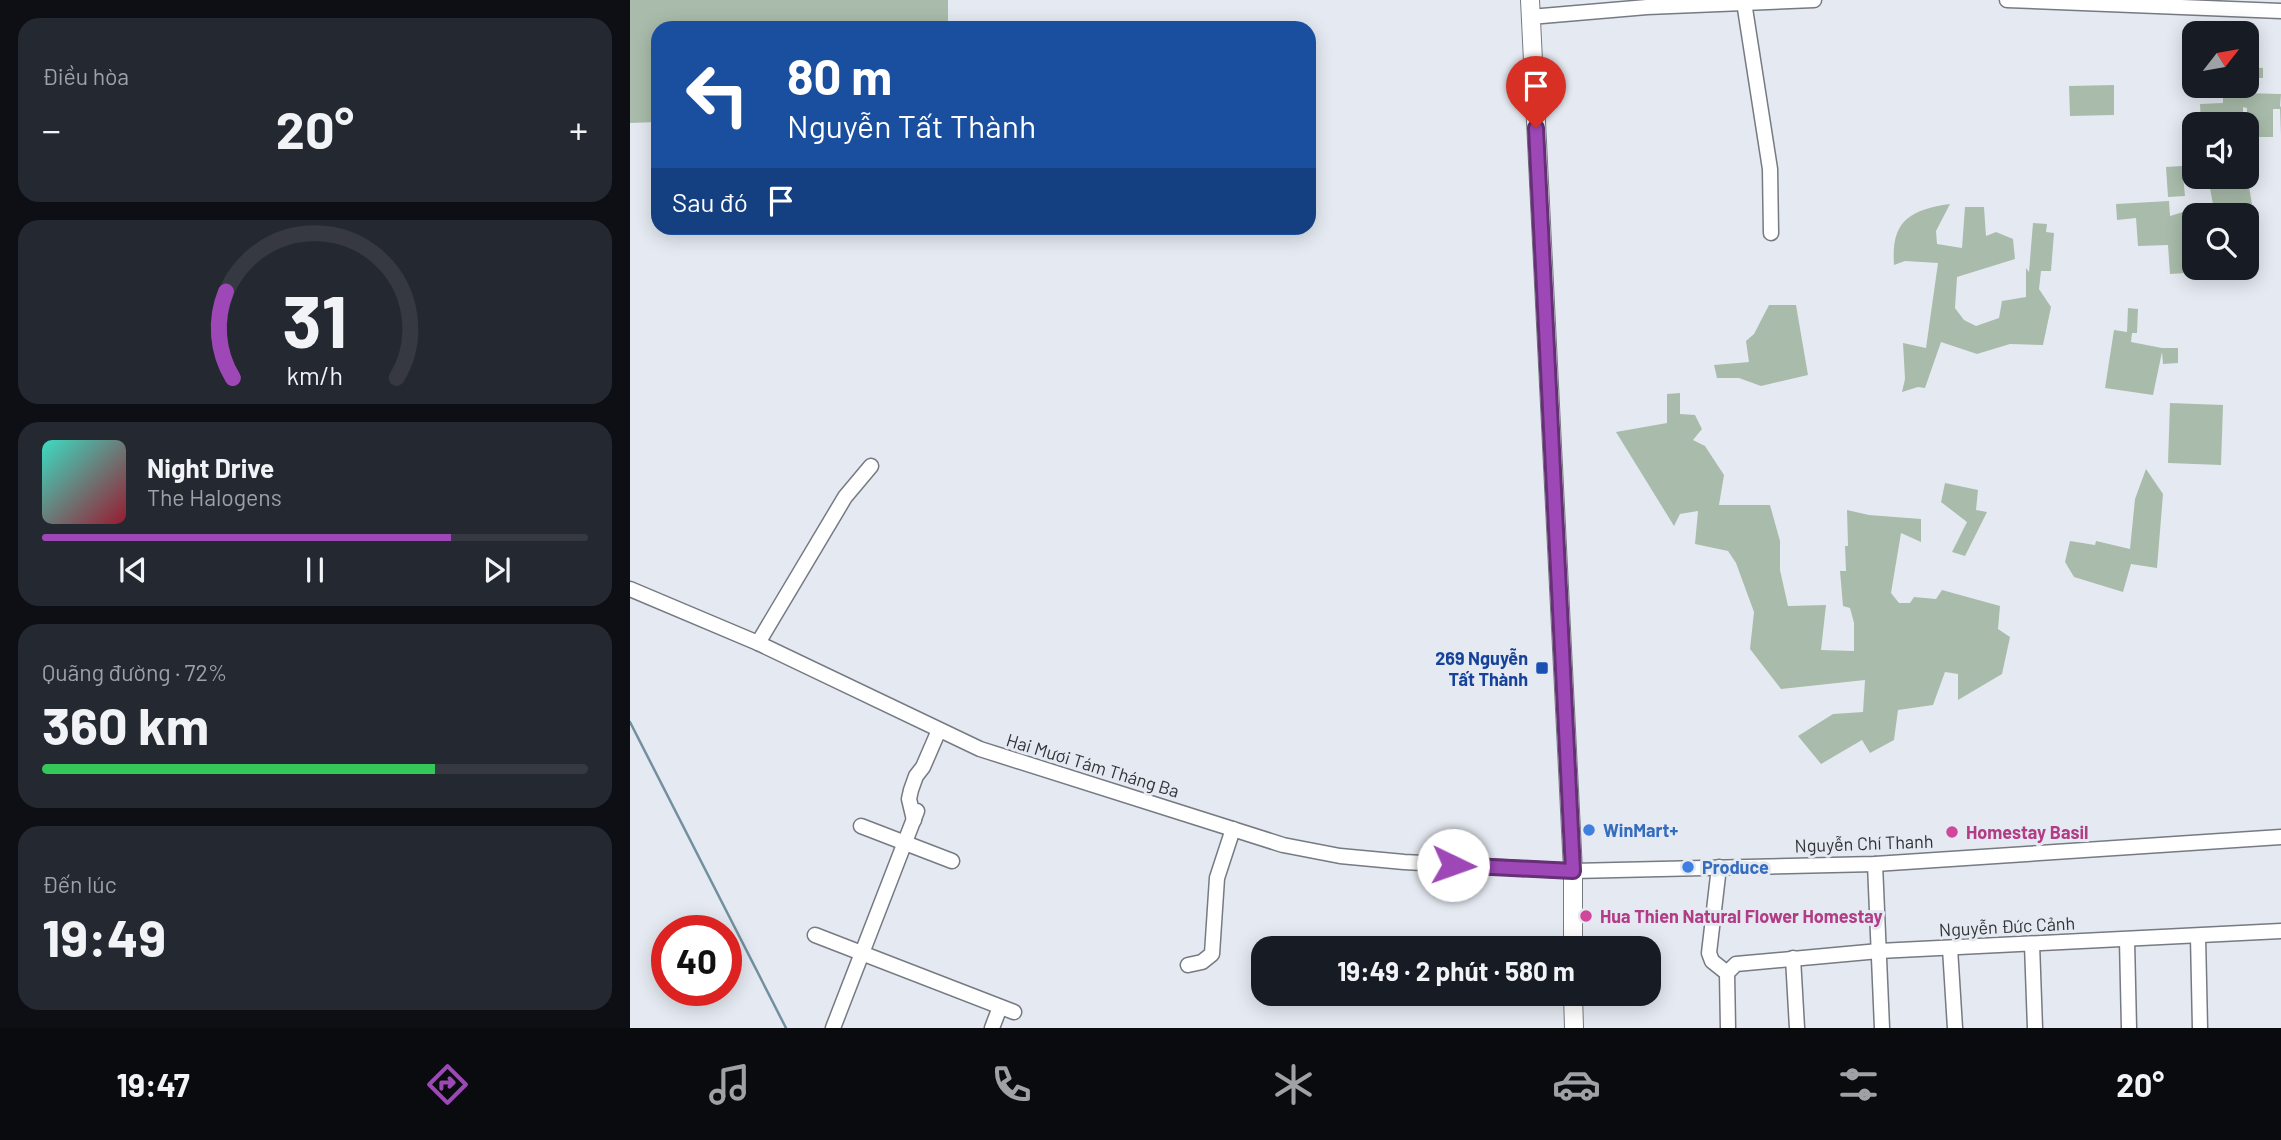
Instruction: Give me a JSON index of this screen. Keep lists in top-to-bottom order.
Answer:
{
  "streets": {
    "street": ["Hai Mươi Tám Tháng Ba", "Nguyễn Chí Thanh", "Nguyễn Đức Cảnh"]
  },
  "crossings": [
    ["Hai Mươi Tám Tháng Ba", "Nguyễn Chí Thanh"]
  ],
  "places": {
    "transit": ["269 Nguyễn Tất Thành"],
    "other": [
      "WinMart+",
      "Homestay Basil",
      "Produce",
      "Hua Thien Natural Flower Homestay"
    ]
  },
  "north": "top right",
  "page": {
    "tile": [
      "Điều hòa",
      ["Quãng đường · 72%", "360 km"],
      ["Đến lúc", "19:49"]
    ],
    "turn": ["80 m", "Nguyễn Tất Thành"],
    "heat": ["−", "20°", "+"],
    "then": "Sau đó",
    "song": ["Night Drive", "The Halogens"],
    "limit": "40",
    "trip": "19:49 · 2 phút · 580 m",
    "tabs": ["19:47", "20°"],
    "gauge": ["31", "km/h"]
  }
}
